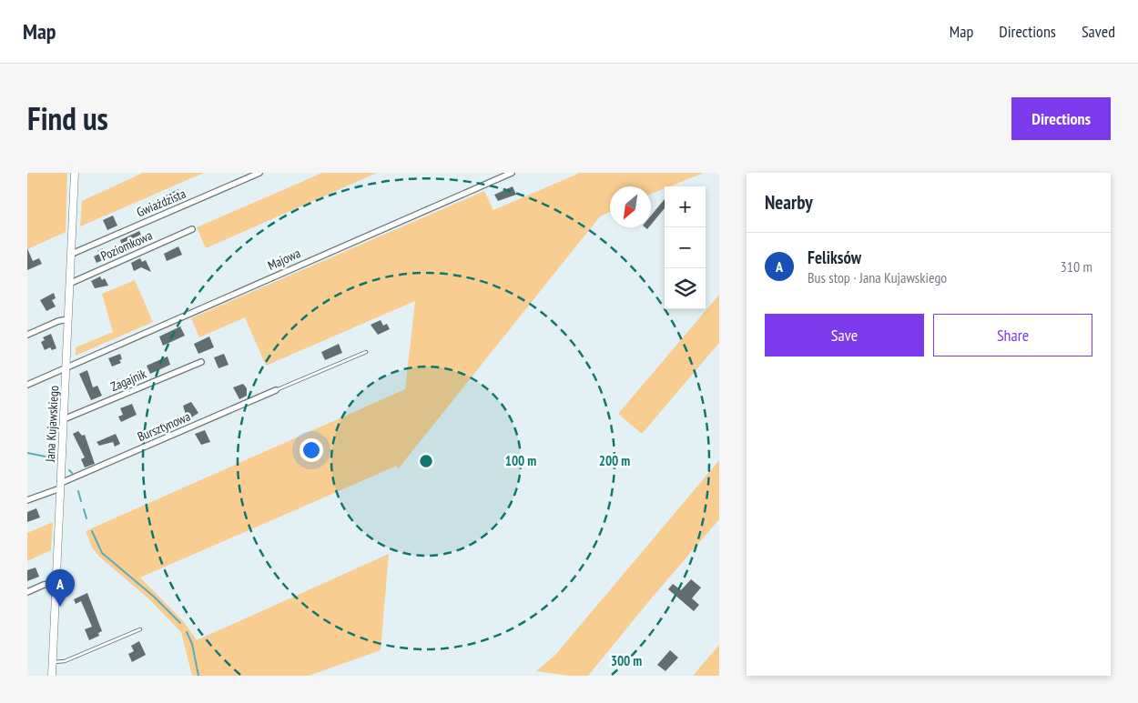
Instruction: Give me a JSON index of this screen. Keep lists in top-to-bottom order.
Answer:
{
  "streets": {
    "main road": ["Jana Kujawskiego"],
    "street": [
      "Gwiaździsta",
      "Poziomkowa",
      "Majowa",
      "Zagajnik",
      "Bursztynowa"
    ]
  },
  "crossings": [
    ["Gwiaździsta", "Jana Kujawskiego"],
    ["Poziomkowa", "Jana Kujawskiego"],
    ["Majowa", "Jana Kujawskiego"],
    ["Zagajnik", "Jana Kujawskiego"],
    ["Jana Kujawskiego", "Bursztynowa"]
  ],
  "north": "bottom left",
  "page": {
    "header": "Map",
    "nav": ["Map", "Directions", "Saved"],
    "title": "Find us",
    "buttons": [
      "Directions",
      ["Save", "Share"]
    ],
    "heading": "Nearby",
    "map_buttons": ["+", "−"],
    "list": [
      {
        "mark": "A",
        "name": "Feliksów",
        "note": "Bus stop · Jana Kujawskiego",
        "value": "310 m"
      }
    ],
    "pins": "A"
  },
  "rings": ["100 m", "200 m", "300 m"]
}
